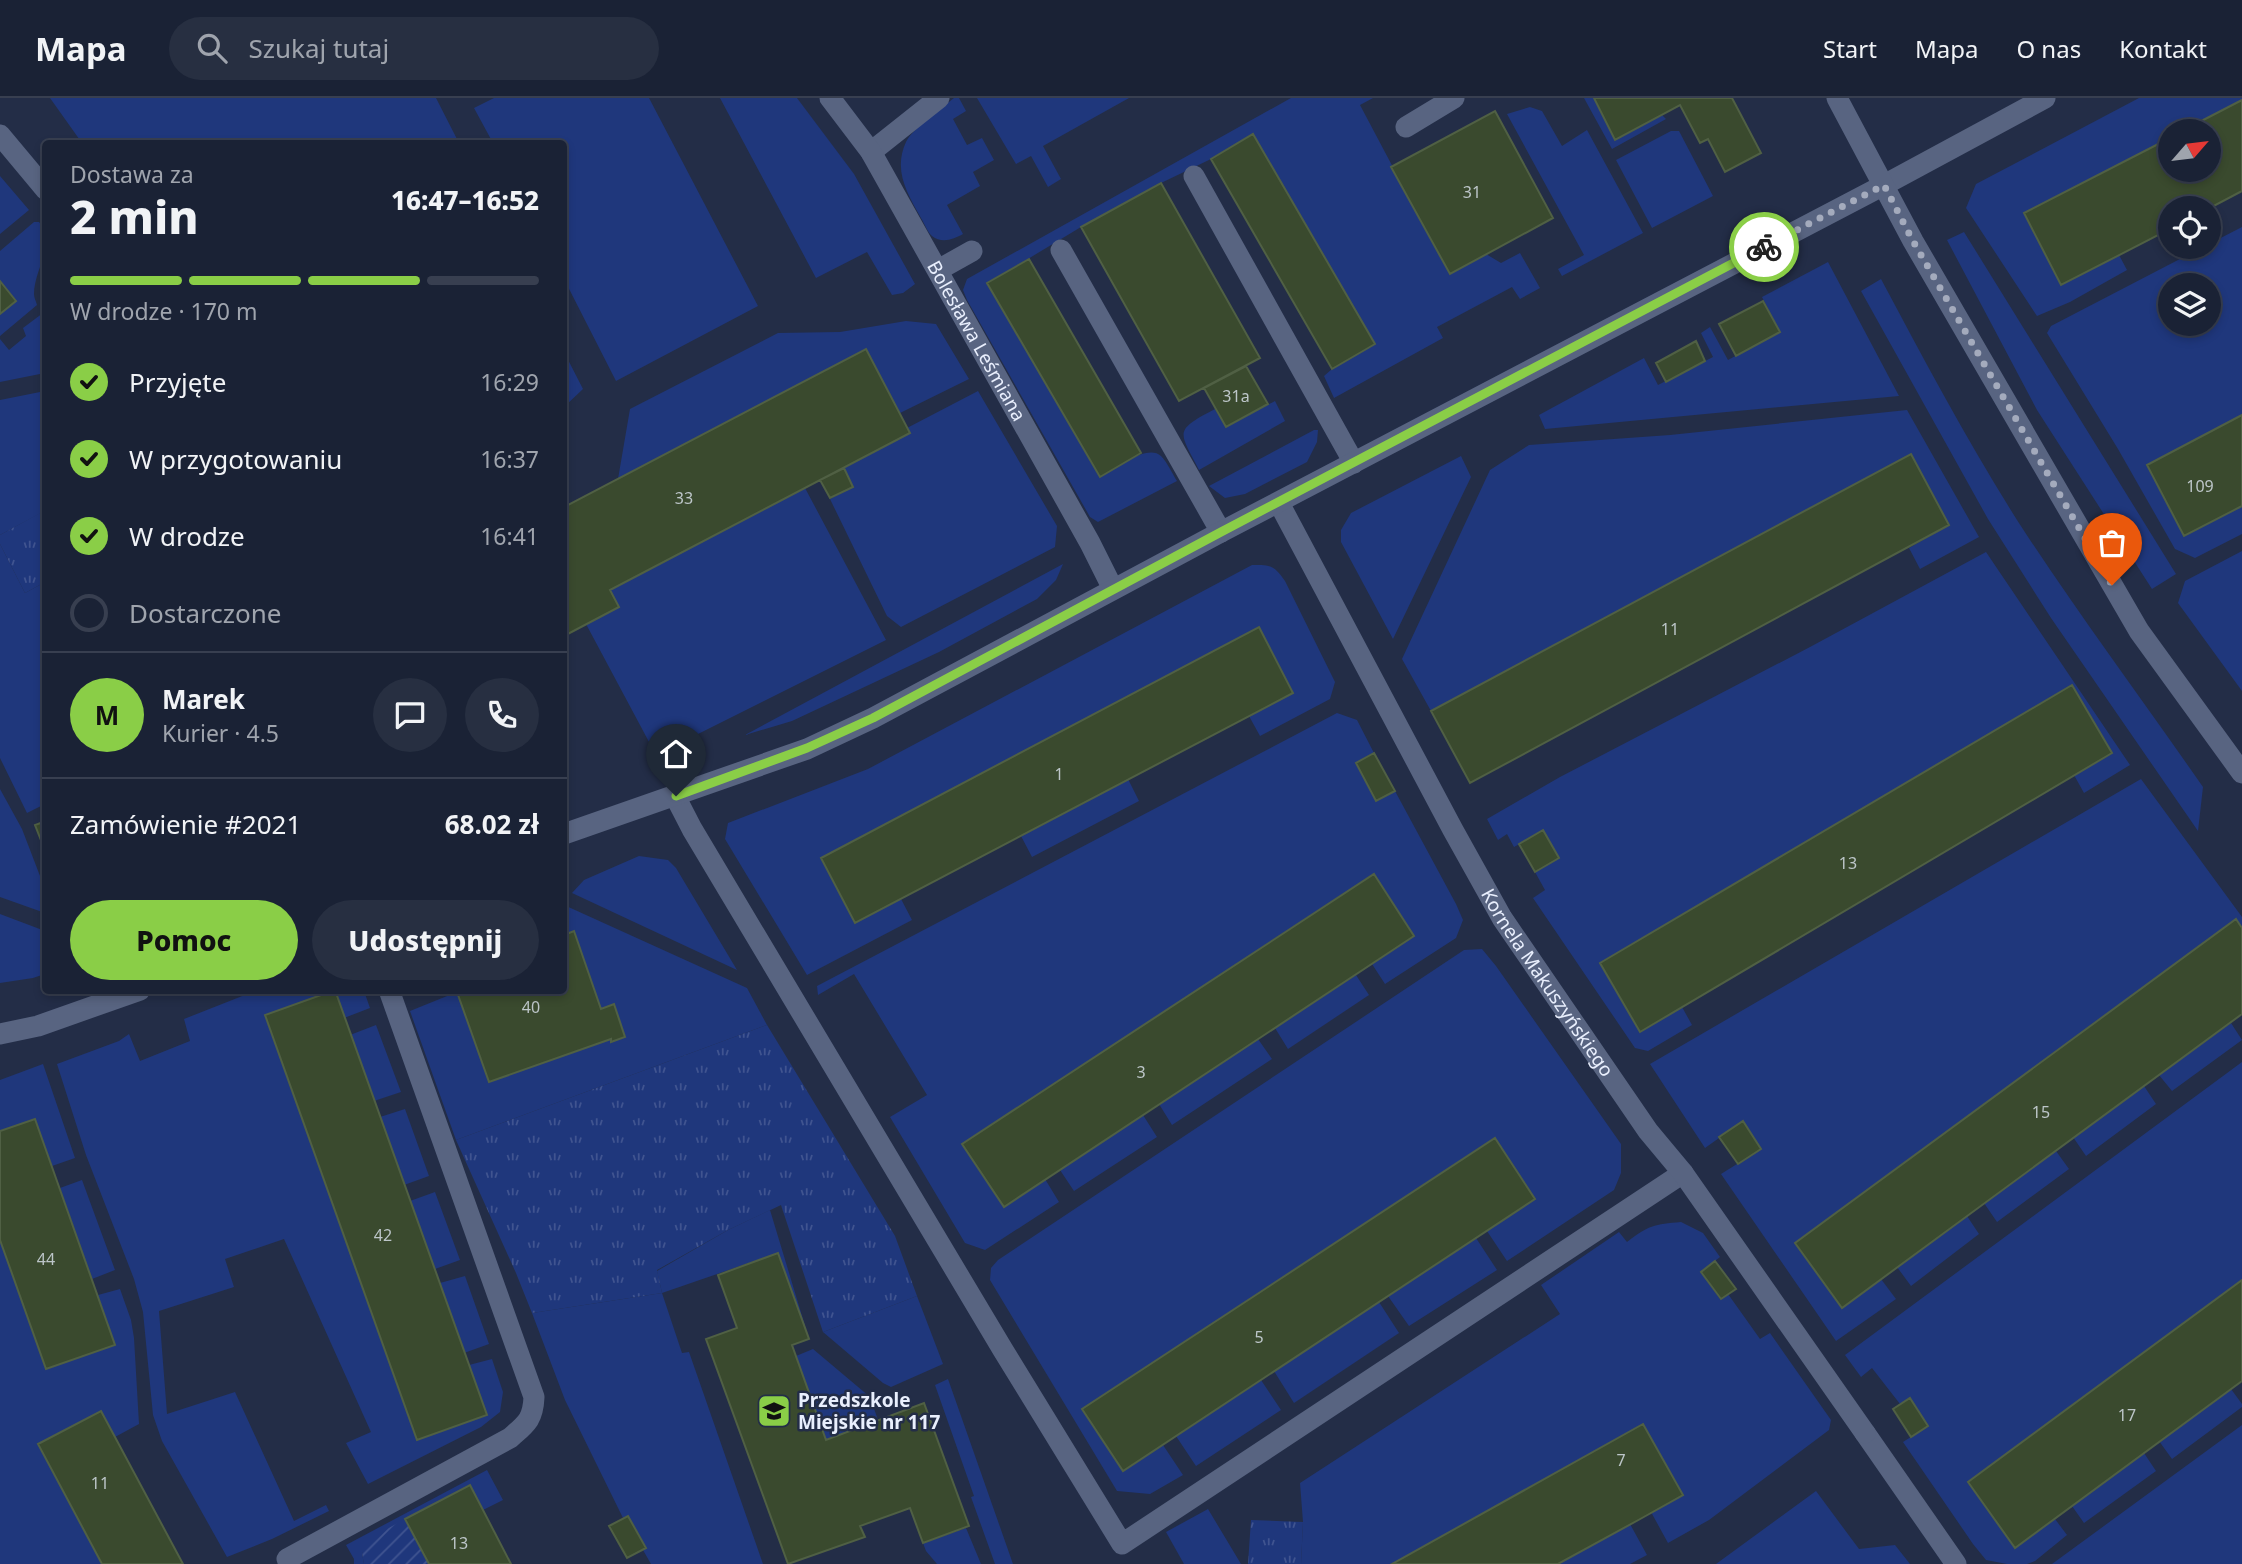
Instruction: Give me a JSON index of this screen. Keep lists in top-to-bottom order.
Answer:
{
  "streets": {
    "street": ["Bolesława Leśmiana", "Kornela Makuszyńskiego"]
  },
  "places": {
    "school or university": ["Przedszkole Miejskie nr 117"]
  },
  "house_numbers": [
    "31",
    "31a",
    "109",
    "33",
    "11",
    "1",
    "13",
    "40",
    "3",
    "15",
    "42",
    "44",
    "5",
    "17",
    "7",
    "11",
    "13"
  ],
  "north": "top right",
  "page": {
    "header": "Mapa",
    "search": "Szukaj tutaj",
    "nav": [
      "Start",
      "Mapa",
      "O nas",
      "Kontakt"
    ],
    "heading": ["2 min", "Dostawa za", "16:47–16:52"],
    "panel": [
      "Marek",
      "Kurier · 4.5",
      "Zamówienie #2021",
      "68.02 zł"
    ],
    "bar": "W drodze · 170 m",
    "list": [
      ["Przyjęte", "16:29"],
      ["W przygotowaniu", "16:37"],
      ["W drodze", "16:41"],
      "Dostarczone"
    ],
    "round": "M",
    "buttons": ["Pomoc", "Udostępnij"]
  }
}
